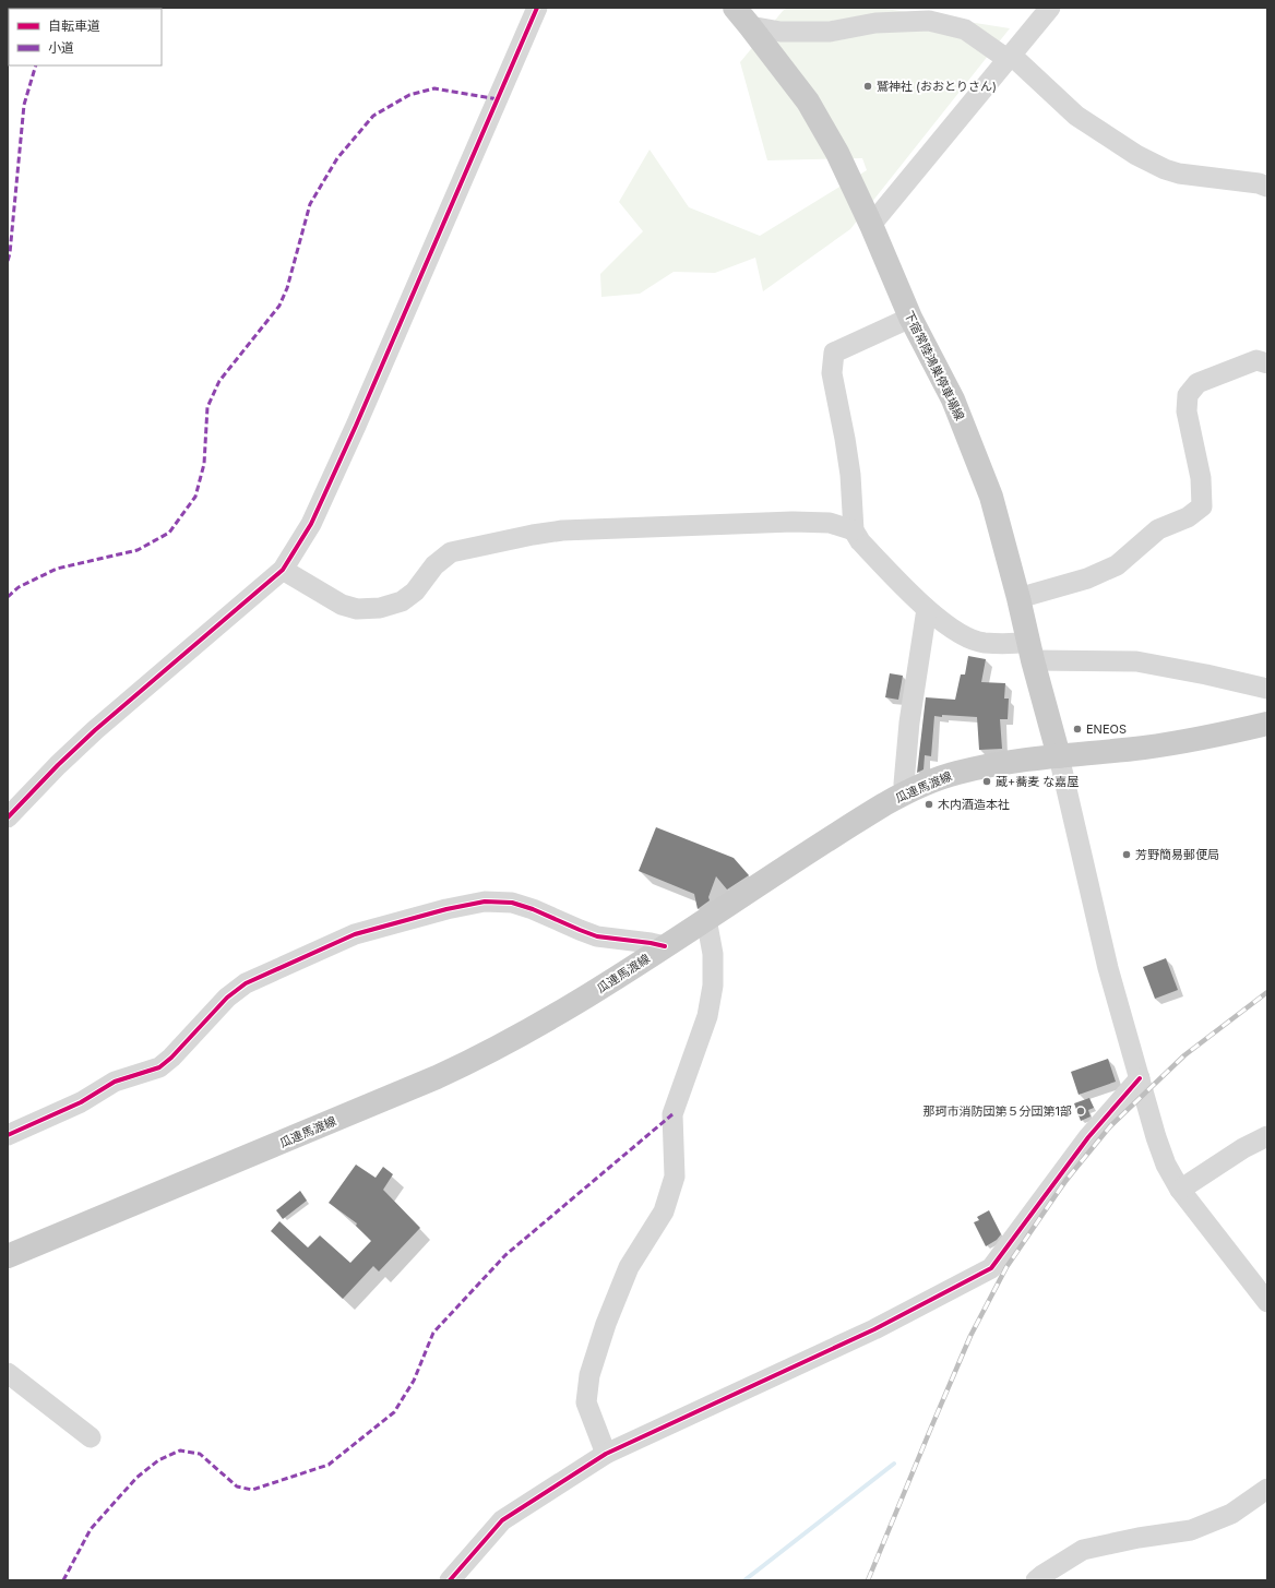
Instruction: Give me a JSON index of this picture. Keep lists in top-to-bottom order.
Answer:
{
  "streets": {
    "main road": ["下宿常陸鴻巣停車場線", "瓜連馬渡線"]
  },
  "crossings": [
    ["下宿常陸鴻巣停車場線", "瓜連馬渡線"]
  ],
  "places": [
    "鷲神社 (おおとりさん)",
    "ENEOS",
    "蔵+蕎麦 な嘉屋",
    "木内酒造本社",
    "芳野簡易郵便局",
    "那珂市消防団第５分団第1部"
  ],
  "legend": ["自転車道", "小道"]
}
